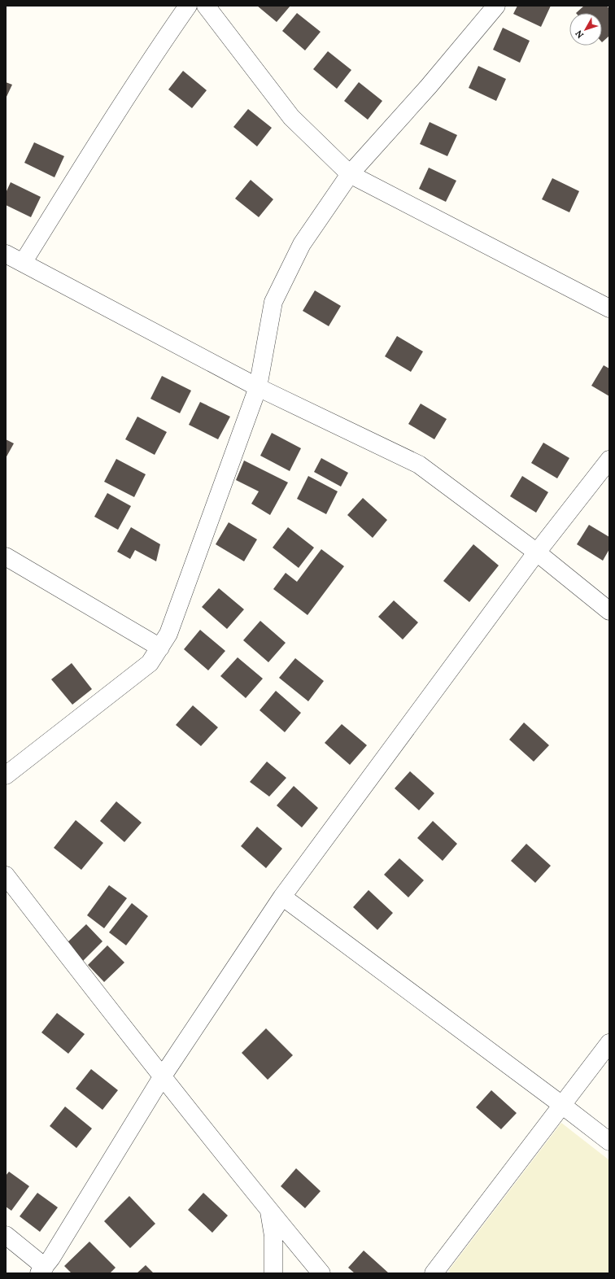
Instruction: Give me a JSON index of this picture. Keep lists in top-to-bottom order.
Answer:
{
  "north": "bottom left"
}
